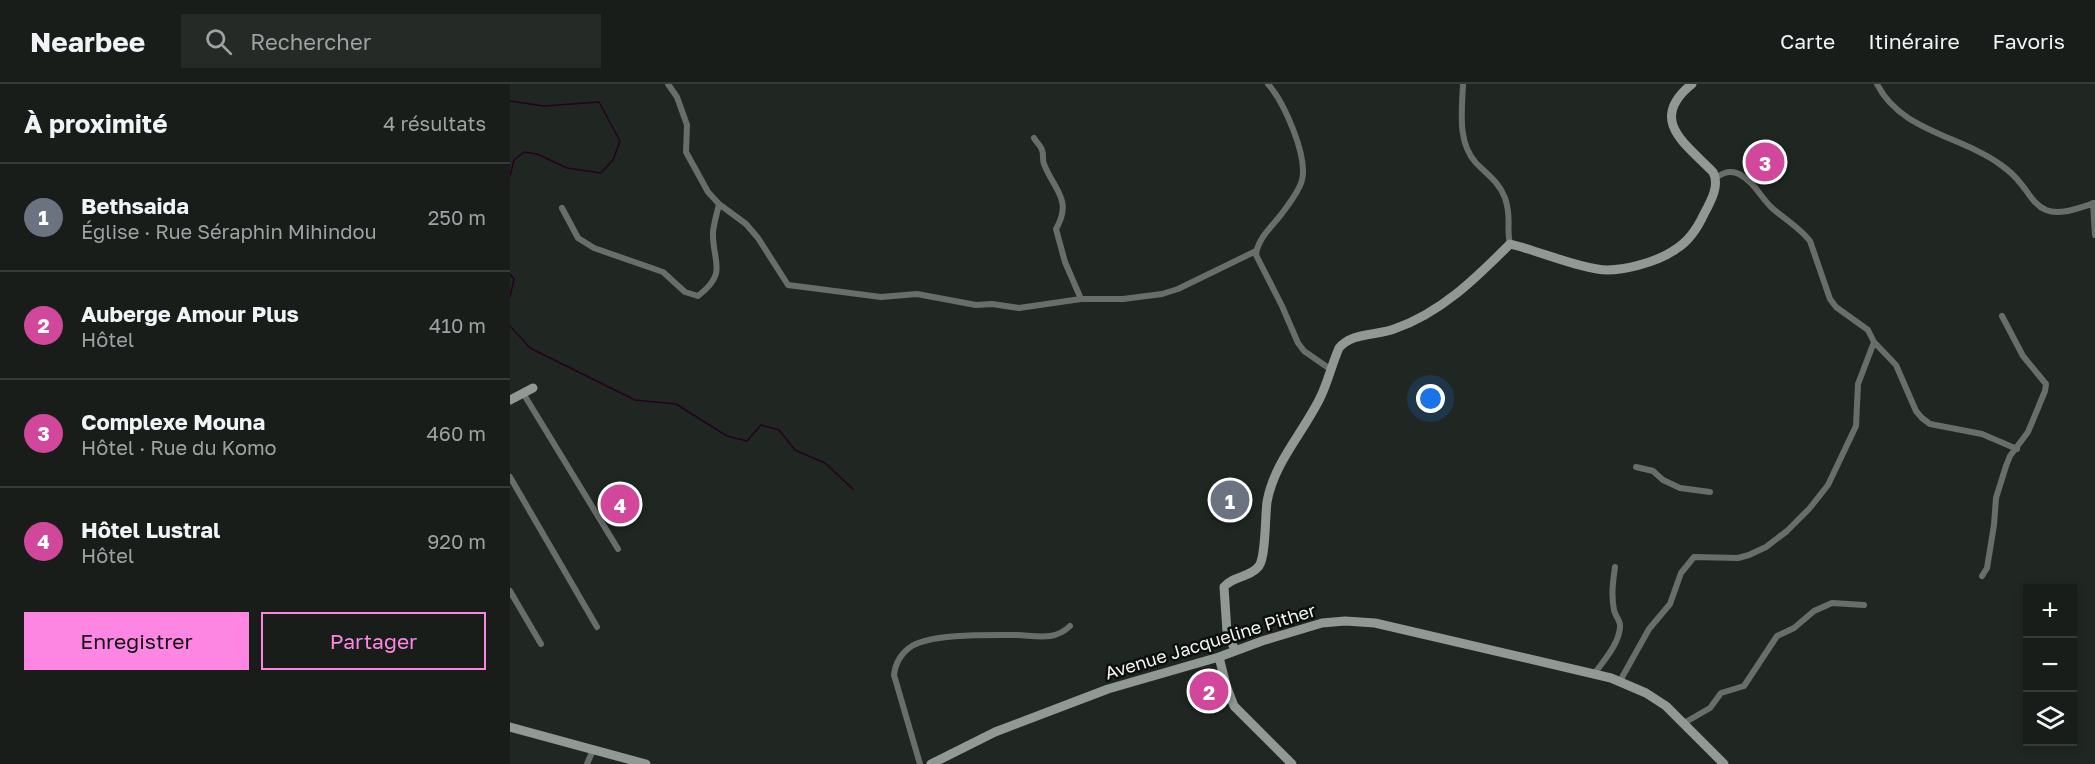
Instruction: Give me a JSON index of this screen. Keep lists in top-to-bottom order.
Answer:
{
  "streets": {
    "street": ["Avenue Jacqueline Pither"]
  },
  "page": {
    "header": "Nearbee",
    "search": "Rechercher",
    "nav": ["Carte", "Itinéraire", "Favoris"],
    "heading": ["À proximité", "4 résultats"],
    "pins": [
      "3",
      "1",
      "4",
      "2"
    ],
    "list": [
      {
        "mark": "1",
        "name": "Bethsaida",
        "note": "Église · Rue Séraphin Mihindou",
        "value": "250 m"
      },
      {
        "mark": "2",
        "name": "Auberge Amour Plus",
        "note": "Hôtel",
        "value": "410 m"
      },
      {
        "mark": "3",
        "name": "Complexe Mouna",
        "note": "Hôtel · Rue du Komo",
        "value": "460 m"
      },
      {
        "mark": "4",
        "name": "Hôtel Lustral",
        "note": "Hôtel",
        "value": "920 m"
      }
    ],
    "map_buttons": ["+", "−"],
    "buttons": ["Enregistrer", "Partager"]
  }
}
